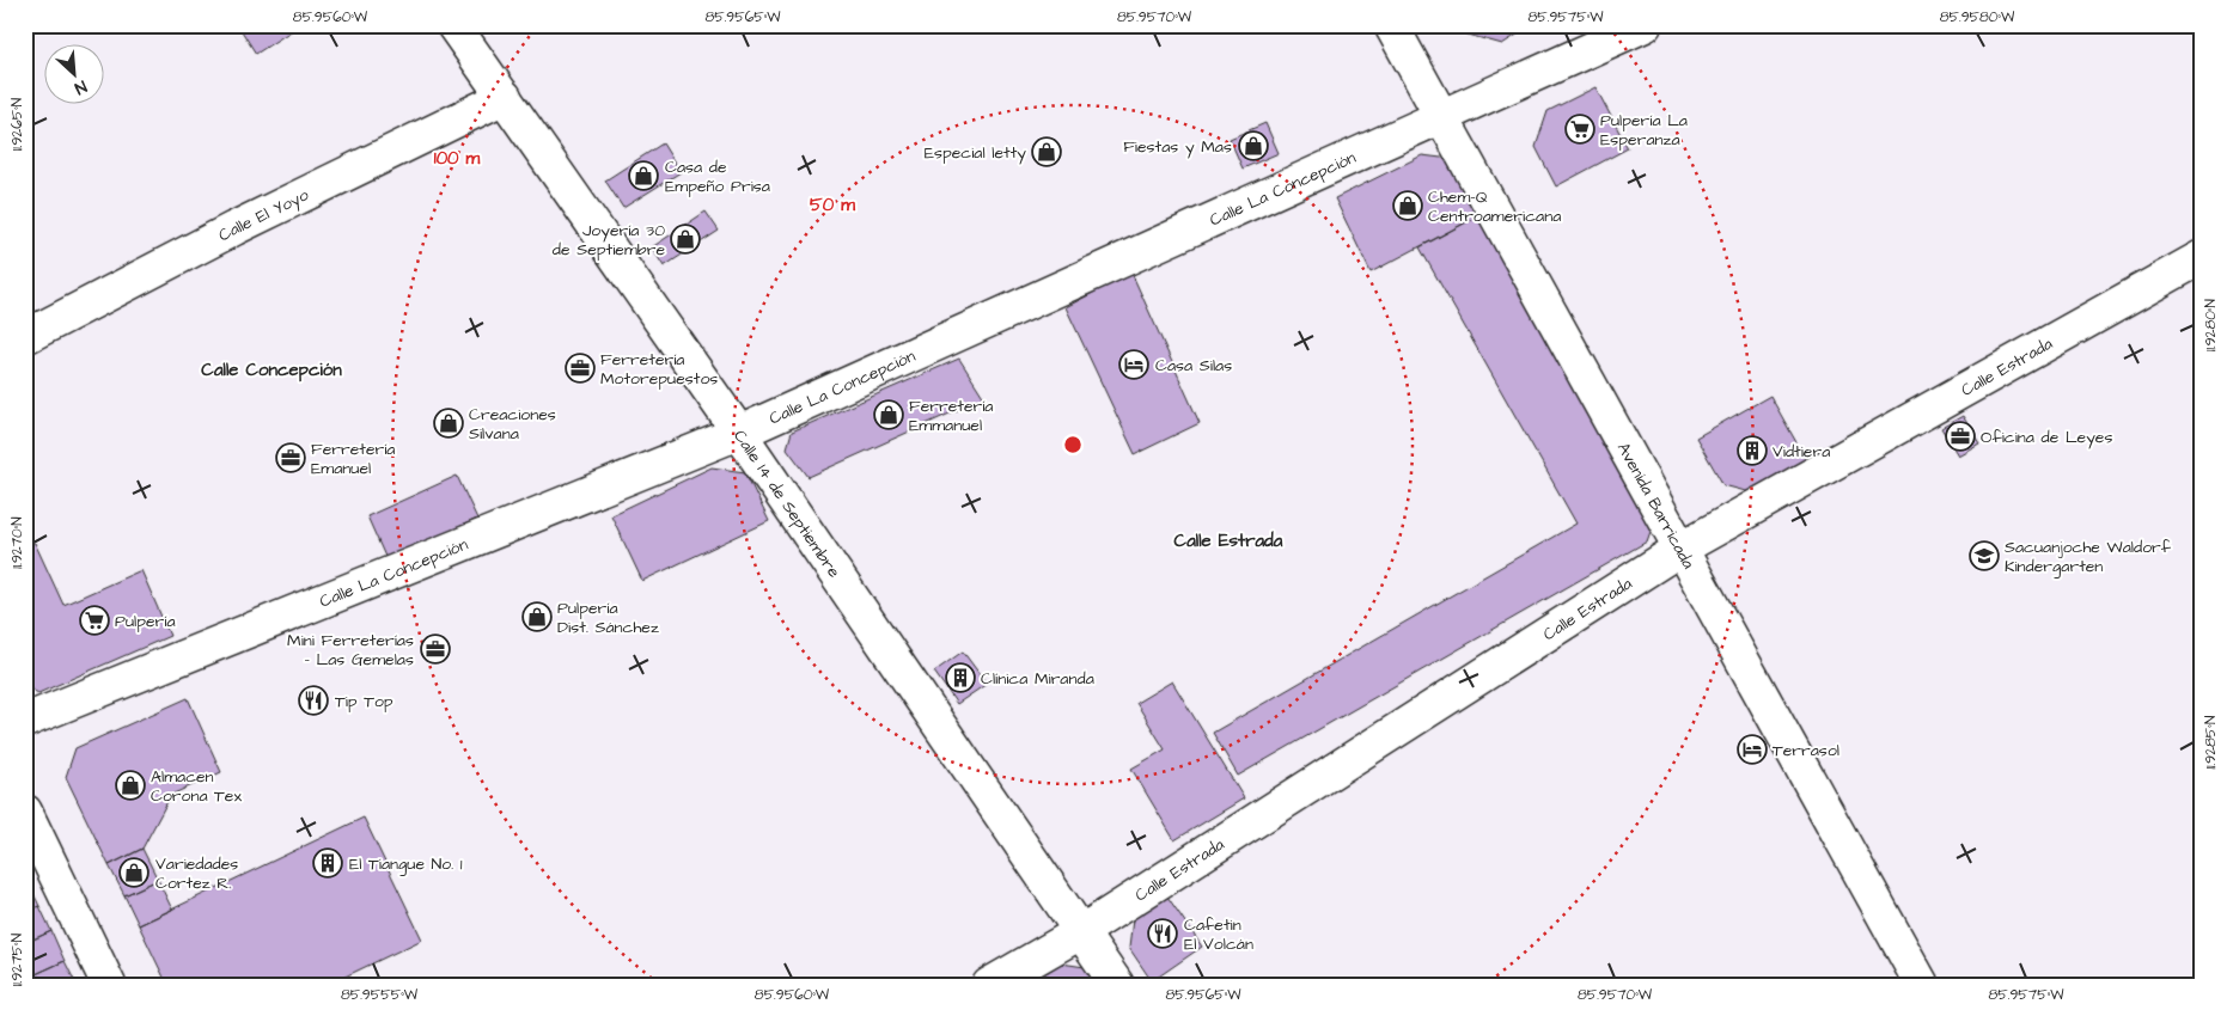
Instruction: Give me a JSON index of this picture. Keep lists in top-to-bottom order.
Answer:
{
  "streets": {
    "street": [
      "Calle La Concepción",
      "Calle El Yoyo",
      "Calle Estrada",
      "Calle 14 de Septiembre",
      "Avenida Barricada"
    ]
  },
  "crossings": [
    ["Calle La Concepción", "Calle 14 de Septiembre"],
    ["Calle La Concepción", "Avenida Barricada"],
    ["Calle El Yoyo", "Calle 14 de Septiembre"],
    ["Calle Estrada", "Calle 14 de Septiembre"],
    ["Calle Estrada", "Avenida Barricada"]
  ],
  "districts": ["Calle Concepción", "Calle Estrada"],
  "places": {
    "supermarket": ["Pulpería La Esperanza", "Pulpería"],
    "shop": [
      "Fiestas y Mas",
      "Especial letty",
      "Casa de Empeño Prisa",
      "Chem-Q Centroamericana",
      "Joyería 30 de Septiembre",
      "Ferretería Emmanuel",
      "Creaciones Silvana",
      "Pulpería Dist. Sánchez",
      "Almacen Corona Tex",
      "Variedades Cortez R."
    ],
    "hotel": ["Casa Silas", "Terrasol"],
    "office": [
      "Ferretería Motorepuestos",
      "Oficina de Leyes",
      "Ferretería Emanuel",
      "Mini Ferreterías - Las Gemelas"
    ],
    "building": ["Vidtiera", "Clínica Miranda", "El Tiangue No. 1"],
    "school or university": ["Sacuanjoche Waldorf Kindergarten"],
    "restaurant": ["Tip Top", "Cafetin El Volcán"]
  },
  "north": "bottom right",
  "coordinates": [
    "85.9560°W",
    "85.9565°W",
    "85.9570°W",
    "85.9575°W",
    "85.9580°W",
    "11.9265°N",
    "11.9280°N",
    "11.9270°N",
    "11.9285°N",
    "11.9275°N",
    "85.9555°W"
  ],
  "rings": ["100 m", "50 m"]
}
